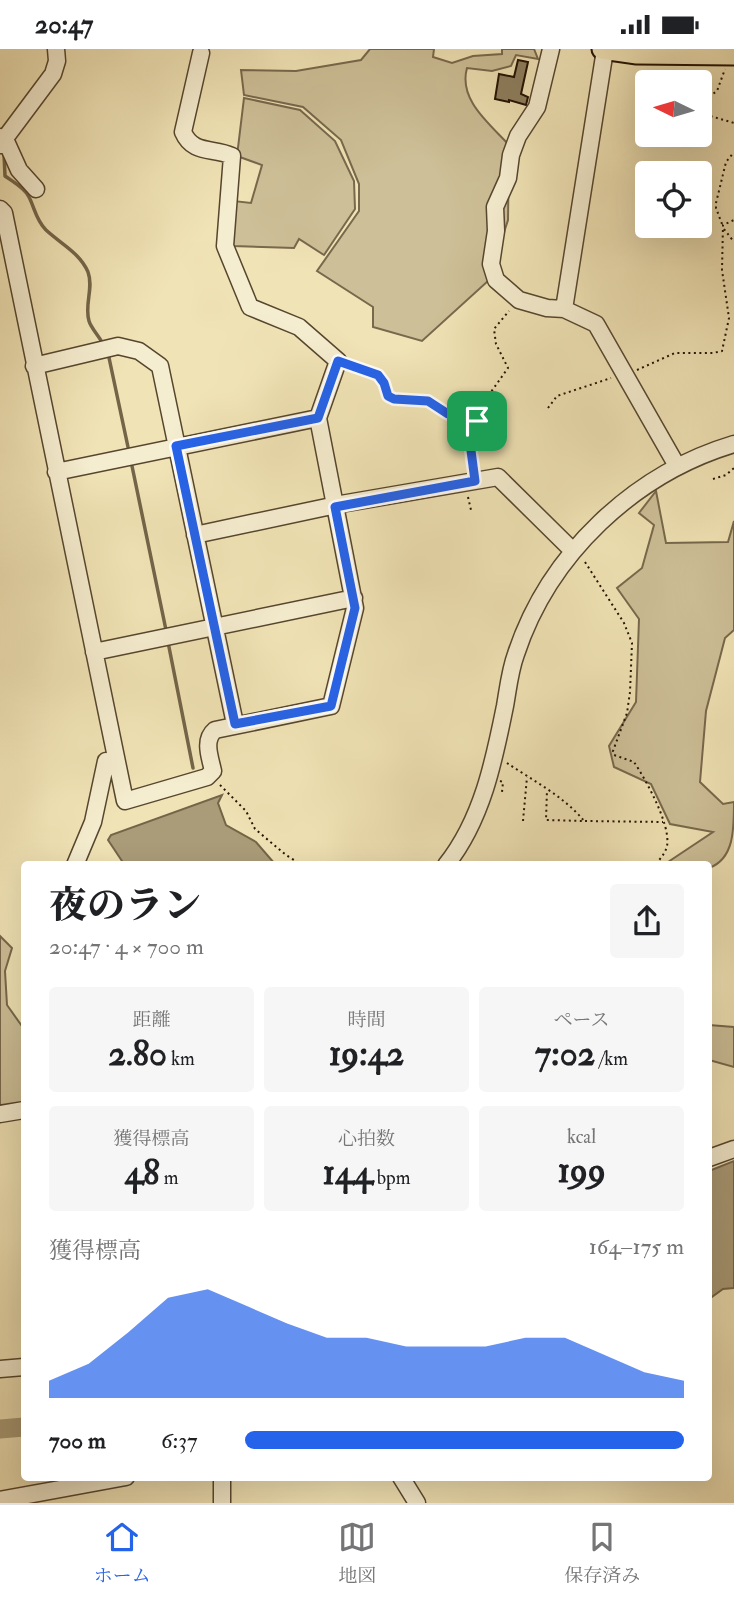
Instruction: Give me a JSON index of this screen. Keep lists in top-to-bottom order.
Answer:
{
  "north": "left",
  "page": {
    "status": "20:47",
    "heading": ["夜のラン", "20:47 · 4 × 700 m"],
    "stats": [
      ["距離", "2.80 km"],
      ["時間", "19:42"],
      ["ペース", "7:02 /km"],
      ["獲得標高", "48 m"],
      ["心拍数", "144 bpm"],
      ["kcal", "199"]
    ],
    "chart": ["獲得標高", "164–175 m"],
    "list": [
      {
        "name": "700 m",
        "note": "6:37"
      }
    ],
    "tabs": ["ホーム", "地図", "保存済み"]
  }
}
